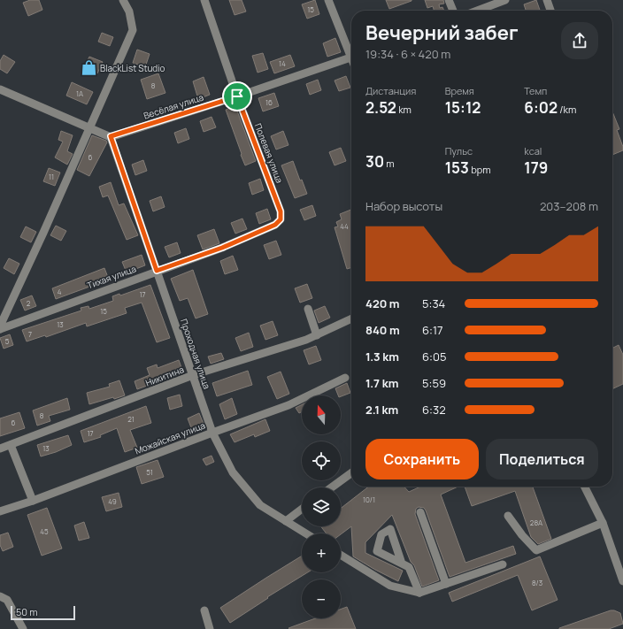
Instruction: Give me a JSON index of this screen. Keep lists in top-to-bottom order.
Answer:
{
  "streets": {
    "street": [
      "Весёлая улица",
      "Полевая улица",
      "Тихая улица",
      "Проходная улица",
      "Никитина",
      "Можайская улица"
    ]
  },
  "crossings": [
    ["Весёлая улица", "Полевая улица"],
    ["Весёлая улица", "Проходная улица"],
    ["Полевая улица", "Тихая улица"],
    ["Тихая улица", "Проходная улица"],
    ["Проходная улица", "Никитина"],
    ["Проходная улица", "Можайская улица"]
  ],
  "places": {
    "shop": ["BlackList Studio"]
  },
  "house_numbers": [
    "15",
    "14",
    "8",
    "1А",
    "16",
    "6",
    "11",
    "44",
    "4",
    "17",
    "2",
    "15",
    "13",
    "7",
    "5",
    "8",
    "21",
    "6",
    "17",
    "13",
    "51",
    "10/1",
    "49",
    "28А",
    "45",
    "8/3"
  ],
  "scale_bar": "50 m",
  "north": "top",
  "page": {
    "heading": ["Вечерний забег", "19:34 · 6 × 420 m"],
    "stats": [
      ["Дистанция", "2.52 km"],
      ["Время", "15:12"],
      ["Темп", "6:02 /km"],
      ["30 m"],
      ["Пульс", "153 bpm"],
      ["kcal", "179"]
    ],
    "chart": ["Набор высоты", "203–208 m"],
    "list": [
      {
        "name": "420 m",
        "note": "5:34"
      },
      {
        "name": "840 m",
        "note": "6:17"
      },
      {
        "name": "1.3 km",
        "note": "6:05"
      },
      {
        "name": "1.7 km",
        "note": "5:59"
      },
      {
        "name": "2.1 km",
        "note": "6:32"
      }
    ],
    "map_buttons": ["+", "−"],
    "buttons": ["Сохранить", "Поделиться"],
    "scale": "50 m"
  }
}
